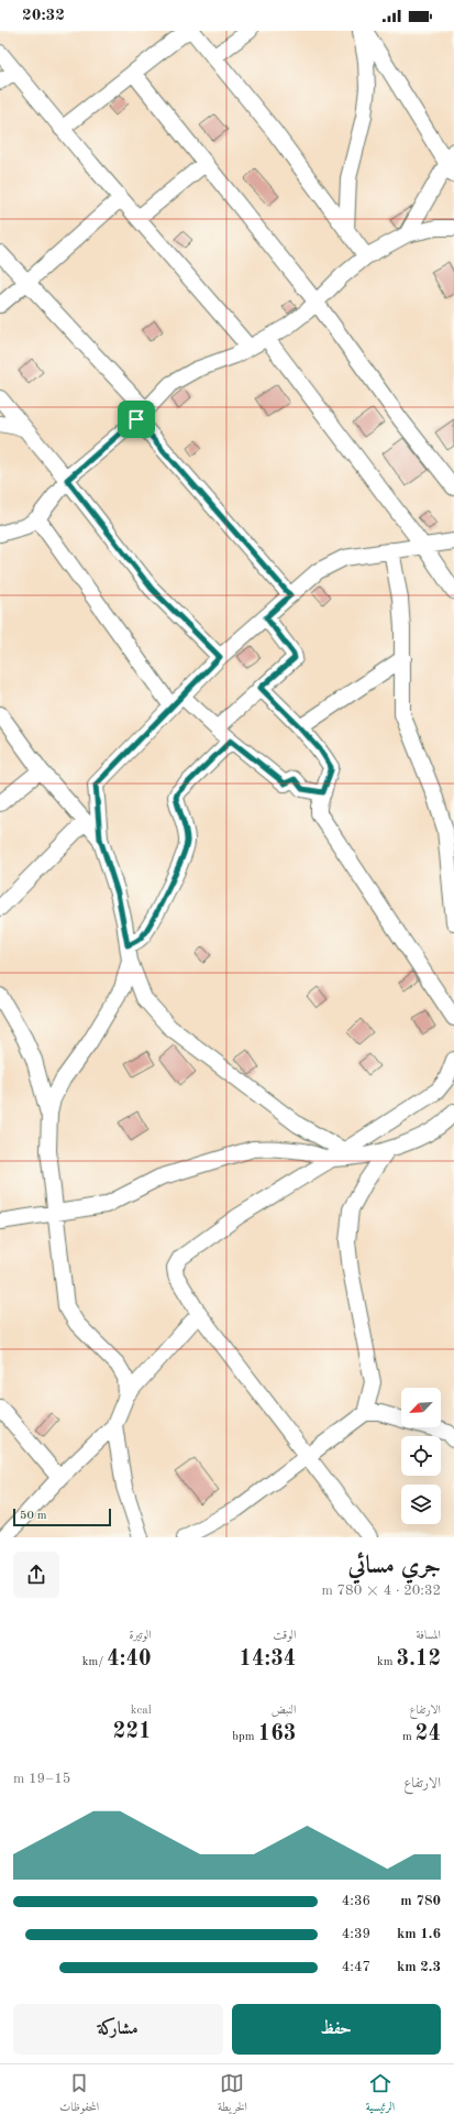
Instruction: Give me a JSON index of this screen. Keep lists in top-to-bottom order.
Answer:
{
  "scale_bar": "50 m",
  "north": "bottom left",
  "page": {
    "status": "20:32",
    "scale": "50 m",
    "heading": ["جري مسائي", "20:32 · 4 × 780 m"],
    "stats": [
      ["المسافة", "3.12 km"],
      ["الوقت", "14:34"],
      ["الوتيرة", "4:40 /km"],
      ["الارتفاع", "24 m"],
      ["النبض", "163 bpm"],
      ["kcal", "221"]
    ],
    "chart": ["الارتفاع", "15–19 m"],
    "list": [
      {
        "name": "780 m",
        "note": "4:36"
      },
      {
        "name": "1.6 km",
        "note": "4:39"
      },
      {
        "name": "2.3 km",
        "note": "4:47"
      }
    ],
    "buttons": ["حفظ", "مشاركة"],
    "tabs": ["الرئيسية", "الخريطة", "المحفوظات"]
  }
}
